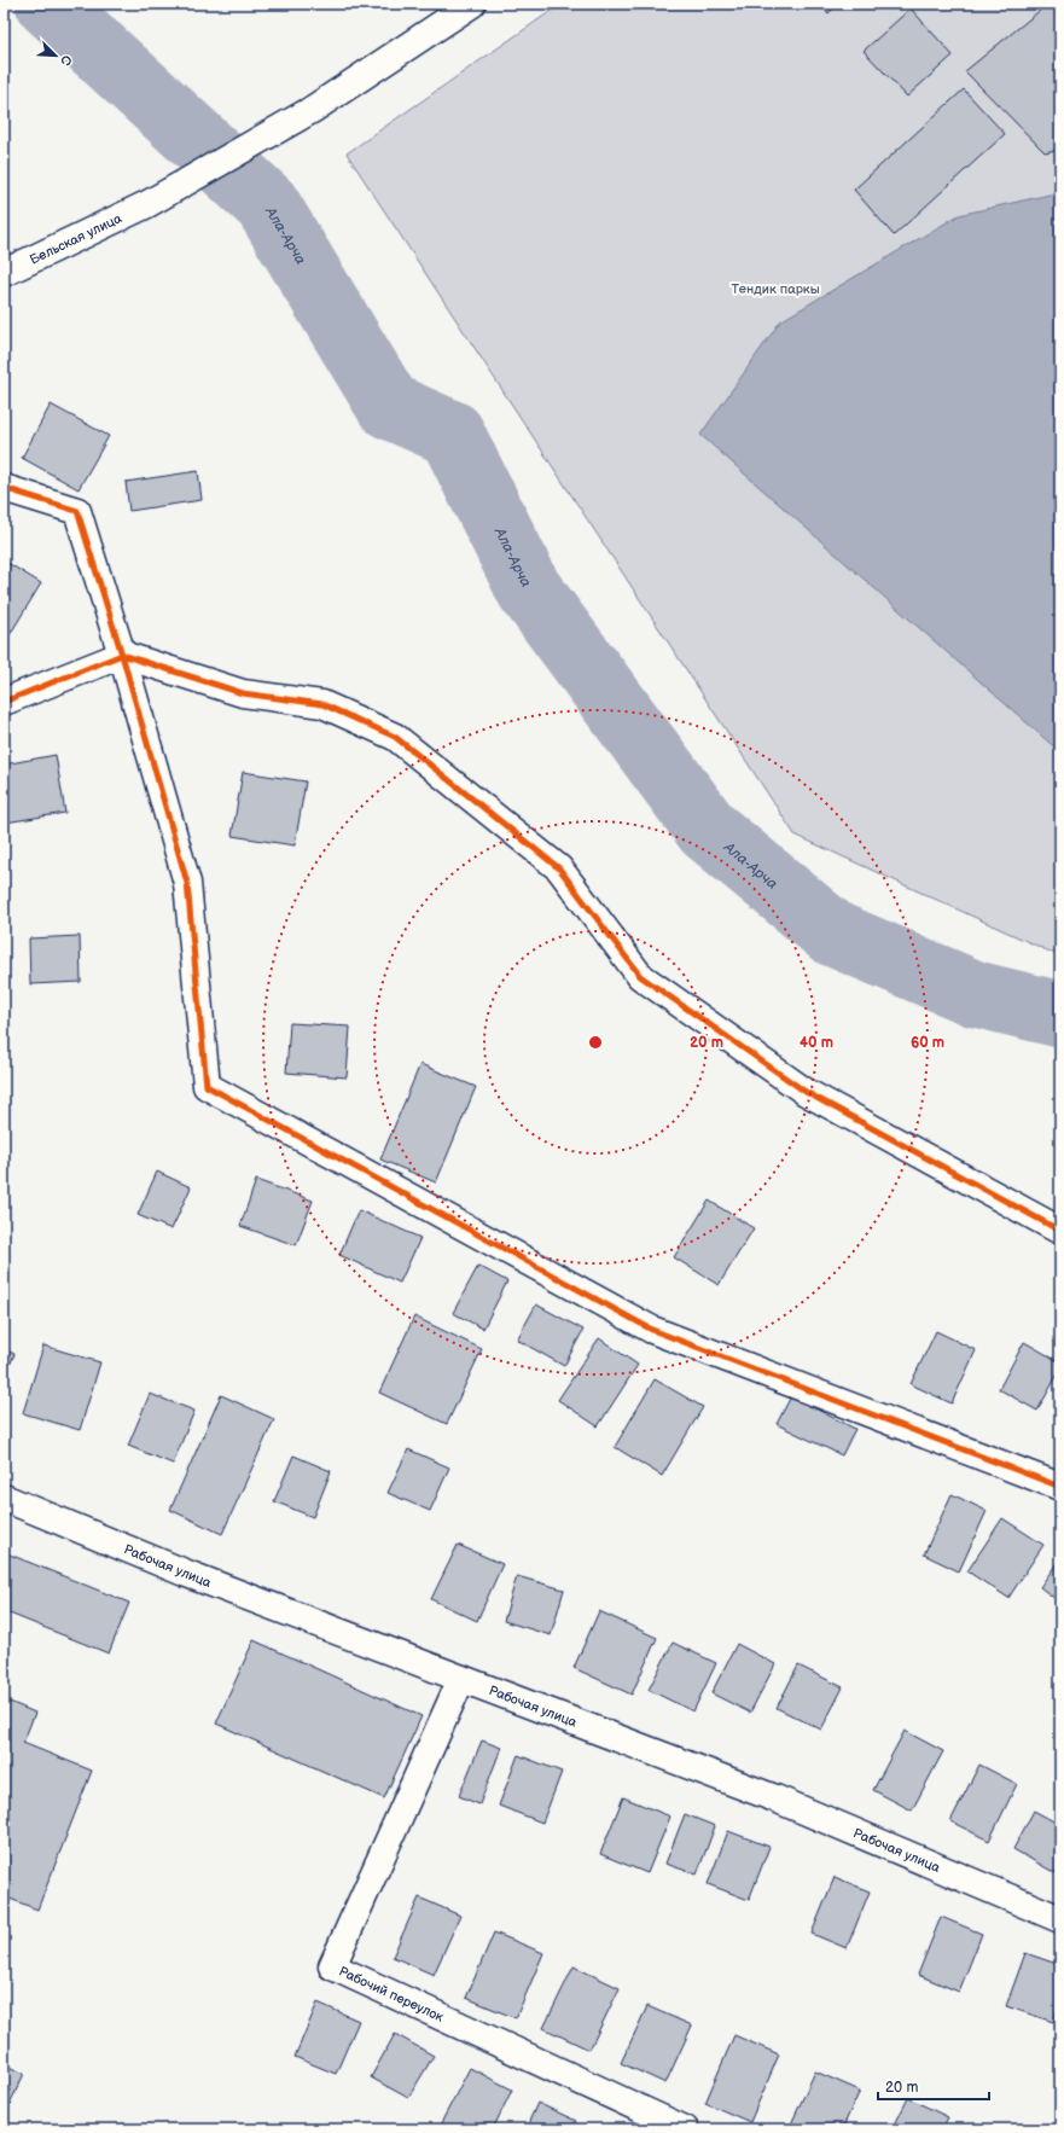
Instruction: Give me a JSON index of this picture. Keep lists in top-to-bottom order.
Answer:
{
  "streets": {
    "street": ["Бельская улица", "Рабочая улица", "Рабочий переулок"]
  },
  "crossings": [
    ["Рабочая улица", "Рабочий переулок"]
  ],
  "water": ["Ала-Арча"],
  "parks": ["Тендик паркы"],
  "scale_bar": "20 m",
  "north": "bottom right",
  "rings": ["20 m", "40 m", "60 m"]
}
